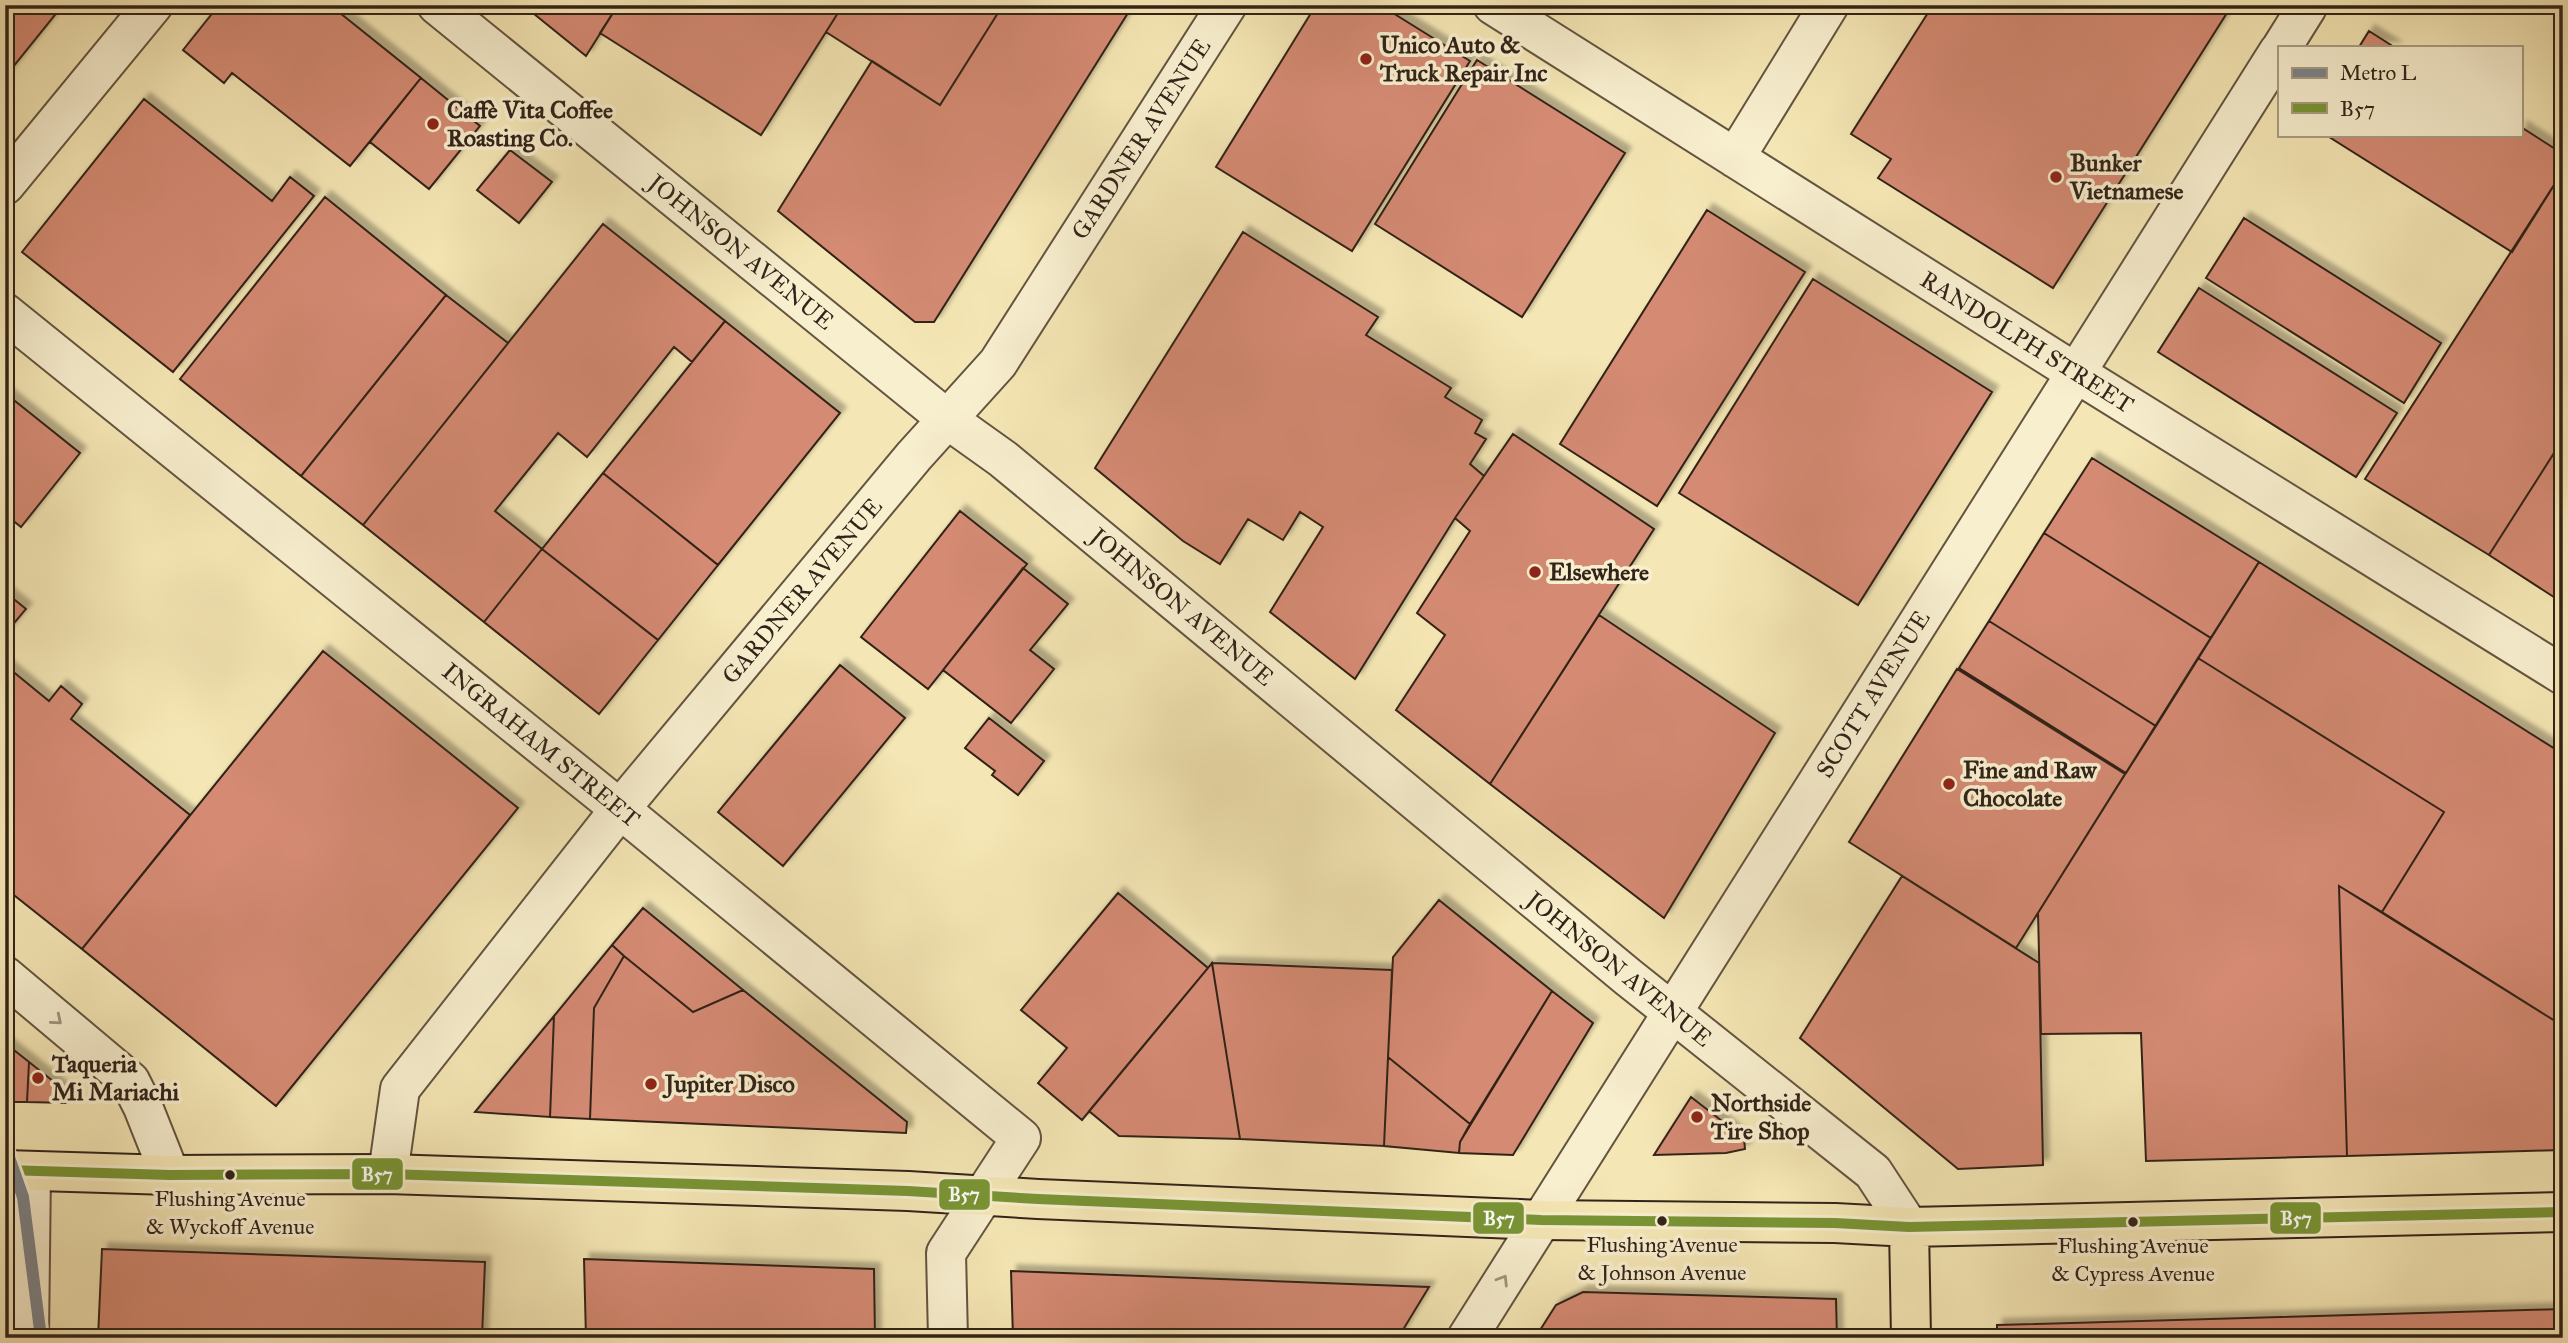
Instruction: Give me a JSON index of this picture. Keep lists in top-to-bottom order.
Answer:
{
  "streets": {
    "street": [
      "GARDNER AVENUE",
      "JOHNSON AVENUE",
      "RANDOLPH STREET",
      "SCOTT AVENUE",
      "INGRAHAM STREET"
    ]
  },
  "crossings": [
    ["GARDNER AVENUE", "JOHNSON AVENUE"],
    ["GARDNER AVENUE", "INGRAHAM STREET"],
    ["JOHNSON AVENUE", "SCOTT AVENUE"],
    ["RANDOLPH STREET", "SCOTT AVENUE"]
  ],
  "places": [
    "Unico Auto & Truck Repair Inc",
    "Caffè Vita Coffee Roasting Co.",
    "Bunker Vietnamese",
    "Elsewhere",
    "Fine and Raw Chocolate",
    "Taqueria Mi Mariachi",
    "Jupiter Disco",
    "Northside Tire Shop",
    "Flushing Avenue & Wyckoff Avenue",
    "Flushing Avenue & Johnson Avenue",
    "Flushing Avenue & Cypress Avenue"
  ],
  "lines": ["metro line L", "transit line B57"],
  "legend": ["Metro L", "B57"]
}
